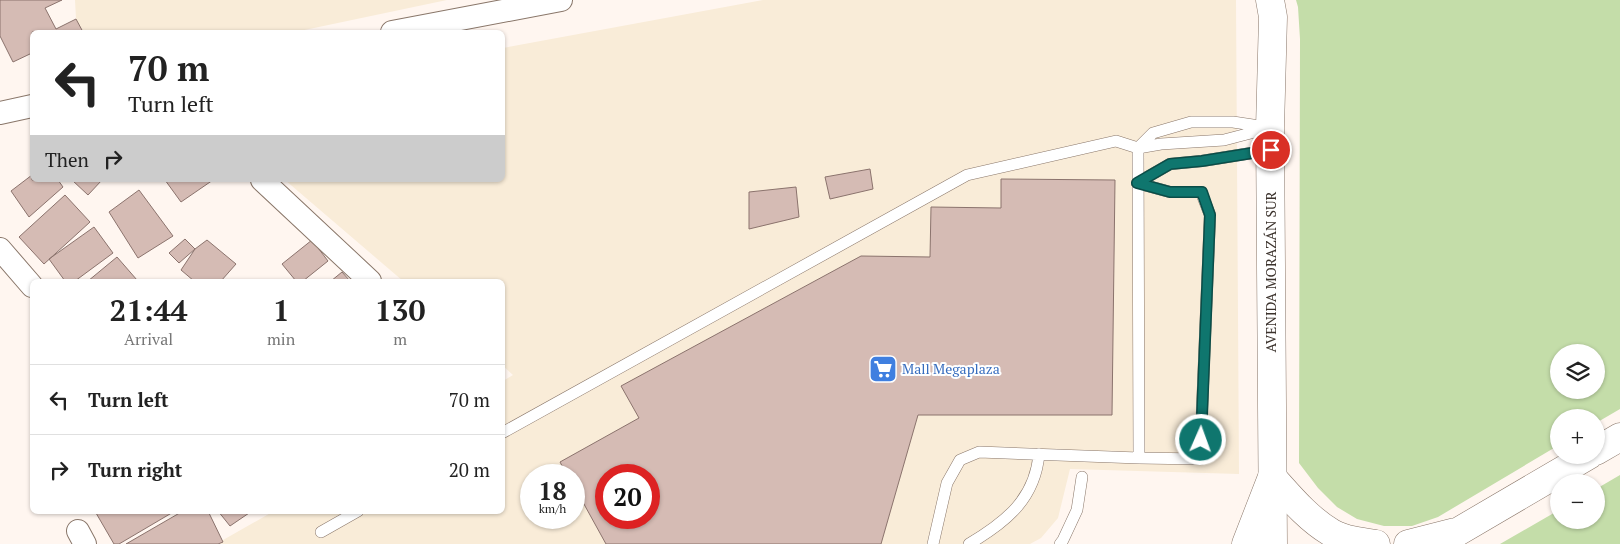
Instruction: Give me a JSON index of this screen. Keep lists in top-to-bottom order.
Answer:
{
  "streets": {
    "street": ["AVENIDA MORAZÁN SUR"]
  },
  "places": {
    "supermarket": ["Mall Megaplaza"]
  },
  "page": {
    "turn": ["70 m", "Turn left"],
    "then": "Then",
    "eta": [
      "21:44",
      "Arrival",
      "1",
      "min",
      "130",
      "m"
    ],
    "map_buttons": ["+", "−"],
    "list": [
      {
        "name": "Turn left",
        "value": "70 m"
      },
      {
        "name": "Turn right",
        "value": "20 m"
      }
    ],
    "speed": "18 km/h",
    "limit": "20"
  }
}
